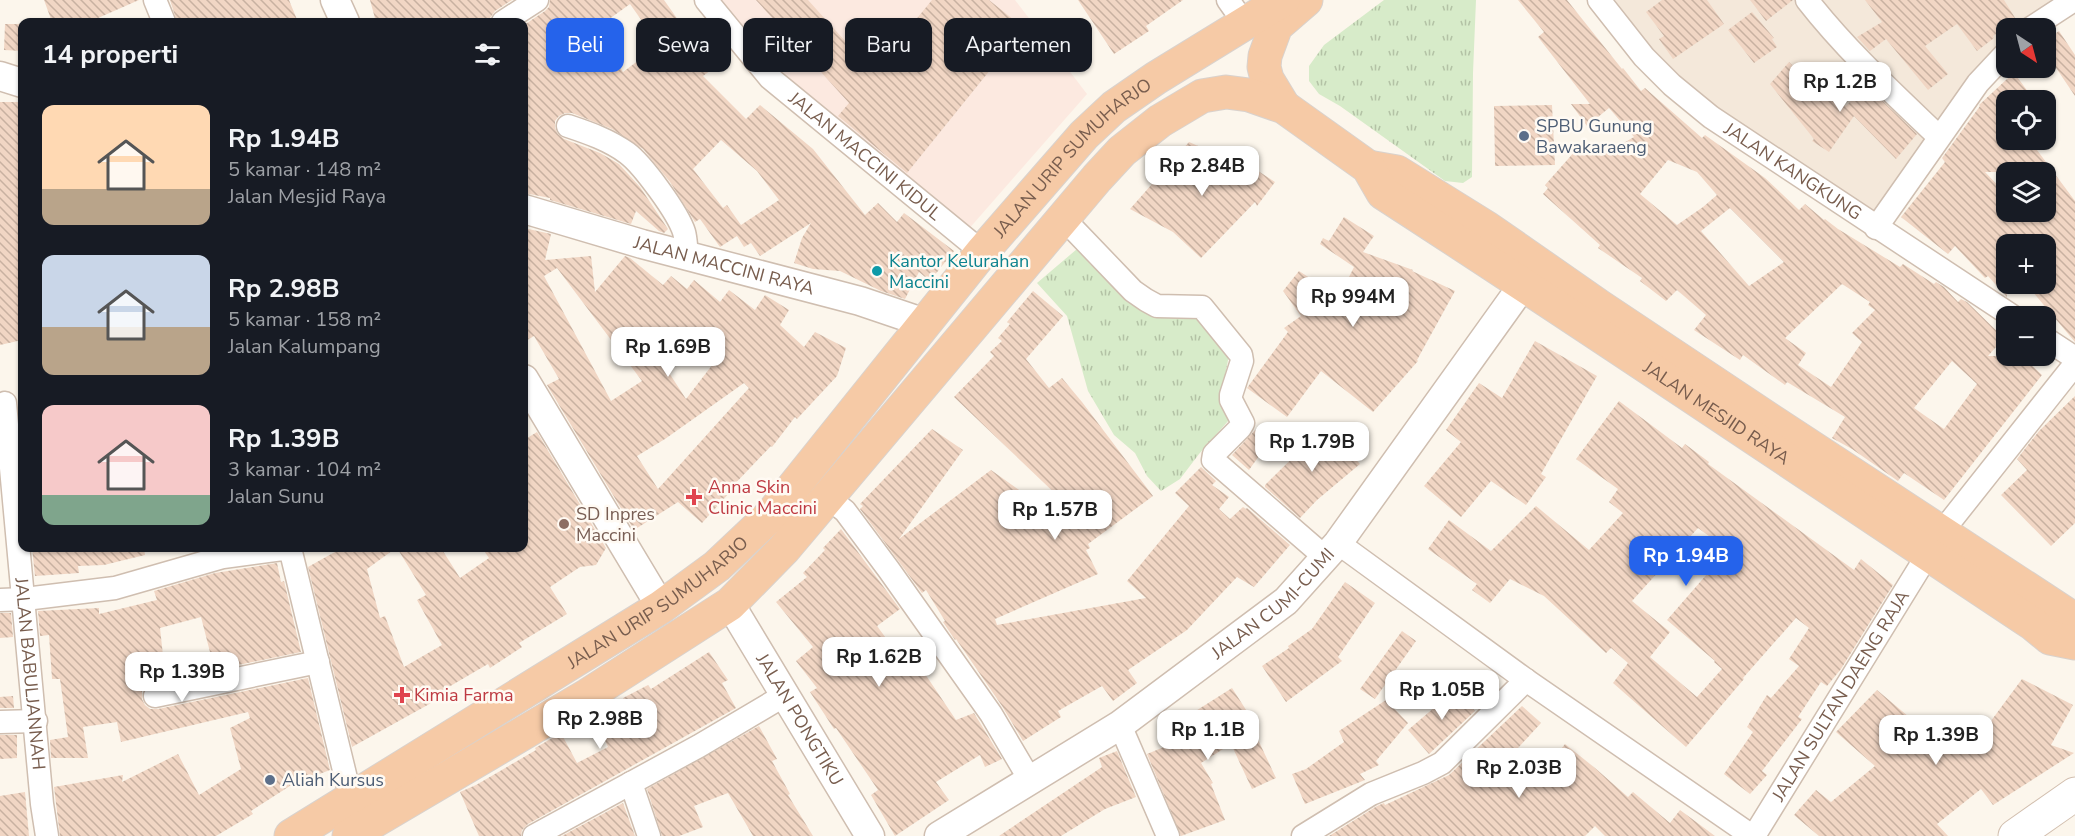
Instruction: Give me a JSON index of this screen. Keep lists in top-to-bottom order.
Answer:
{
  "streets": {
    "highway": ["JALAN URIP SUMUHARJO", "JALAN MESJID RAYA"],
    "street": [
      "JALAN MACCINI KIDUL",
      "JALAN KANGKUNG",
      "JALAN MACCINI RAYA",
      "JALAN CUMI-CUMI",
      "JALAN BABULJANNAH",
      "JALAN SULTAN DAENG RAJA",
      "JALAN PONGTIKU"
    ]
  },
  "crossings": [
    ["JALAN MACCINI KIDUL", "JALAN URIP SUMUHARJO"],
    ["JALAN URIP SUMUHARJO", "JALAN MACCINI RAYA"],
    ["JALAN URIP SUMUHARJO", "JALAN MESJID RAYA"],
    ["JALAN URIP SUMUHARJO", "JALAN PONGTIKU"],
    ["JALAN MESJID RAYA", "JALAN CUMI-CUMI"],
    ["JALAN MESJID RAYA", "JALAN SULTAN DAENG RAJA"]
  ],
  "places": {
    "other": [
      "SPBU Gunung Bawakaraeng",
      "Kantor Kelurahan Maccini",
      "SD Inpres Maccini",
      "Aliah Kursus"
    ],
    "health": ["Anna Skin Clinic Maccini", "Kimia Farma"]
  },
  "north": "bottom right",
  "page": {
    "map_buttons": ["+", "−"],
    "chip": [
      "Beli",
      "Sewa",
      "Filter",
      "Baru",
      "Apartemen"
    ],
    "heading": "14 properti",
    "price": [
      "Rp 1.2B",
      "Rp 2.84B",
      "Rp 994M",
      "Rp 1.69B",
      "Rp 1.79B",
      "Rp 1.57B",
      "Rp 1.94B",
      "Rp 1.62B",
      "Rp 1.39B",
      "Rp 1.05B",
      "Rp 2.98B",
      "Rp 1.1B",
      "Rp 1.39B",
      "Rp 2.03B"
    ],
    "list": [
      {
        "name": "Rp 1.94B",
        "note": "5 kamar · 148 m² · Jalan Mesjid Raya"
      },
      {
        "name": "Rp 2.98B",
        "note": "5 kamar · 158 m² · Jalan Kalumpang"
      },
      {
        "name": "Rp 1.39B",
        "note": "3 kamar · 104 m² · Jalan Sunu"
      }
    ]
  }
}
